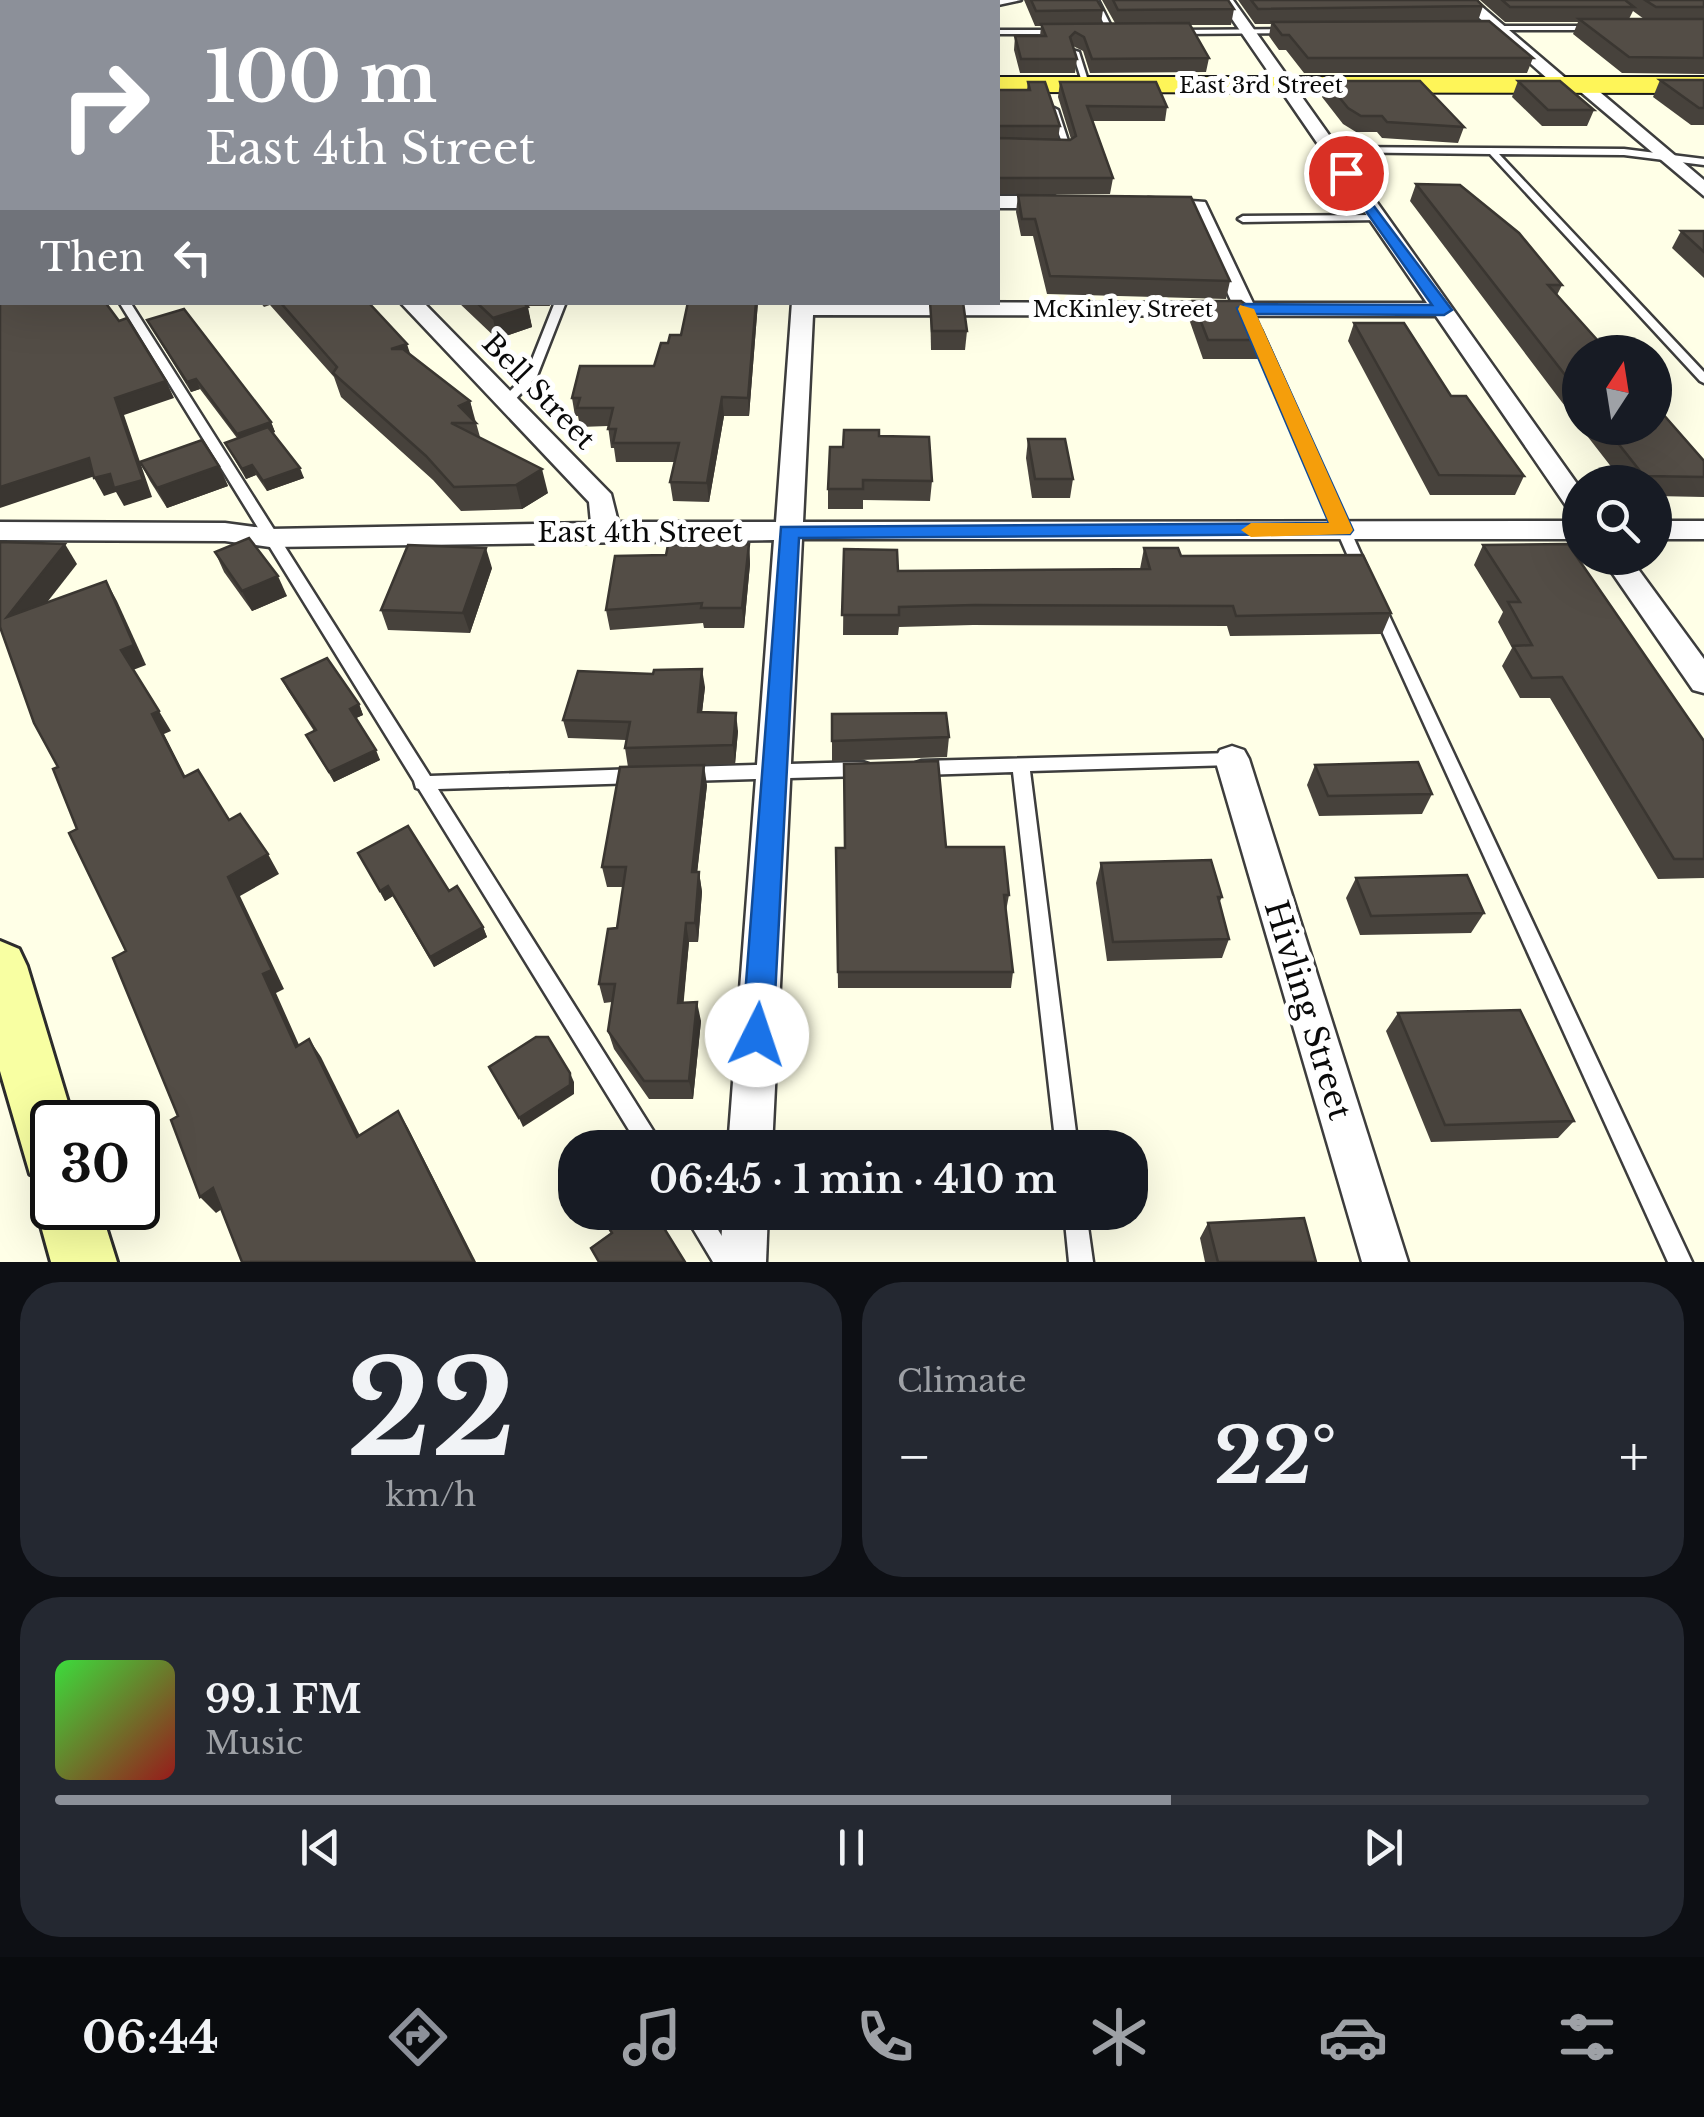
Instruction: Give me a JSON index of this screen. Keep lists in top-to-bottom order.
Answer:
{
  "streets": {
    "main road": ["East 3rd Street"],
    "street": [
      "McKinley Street",
      "Bell Street",
      "East 4th Street",
      "Hivling Street"
    ]
  },
  "crossings": [
    ["Bell Street", "East 4th Street"]
  ],
  "north": "top",
  "page": {
    "turn": ["100 m", "East 4th Street"],
    "then": "Then",
    "limit": "30",
    "trip": "06:45 · 1 min · 410 m",
    "tile": [
      ["22", "km/h"],
      "Climate"
    ],
    "heat": ["−", "22°", "+"],
    "song": ["99.1 FM", "Music"],
    "tabs": "06:44"
  }
}
